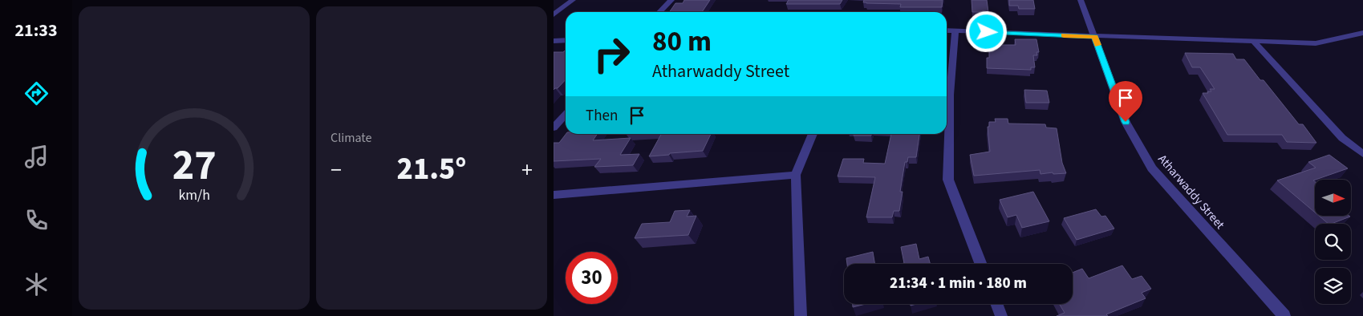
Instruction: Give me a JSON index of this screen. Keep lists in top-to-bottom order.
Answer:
{
  "streets": {
    "street": ["Atharwaddy Street"]
  },
  "north": "right",
  "page": {
    "tabs": "21:33",
    "tile": "Climate",
    "turn": ["80 m", "Atharwaddy Street"],
    "then": "Then",
    "heat": ["−", "21.5°", "+"],
    "limit": "30",
    "trip": "21:34 · 1 min · 180 m",
    "gauge": ["27", "km/h"]
  }
}
